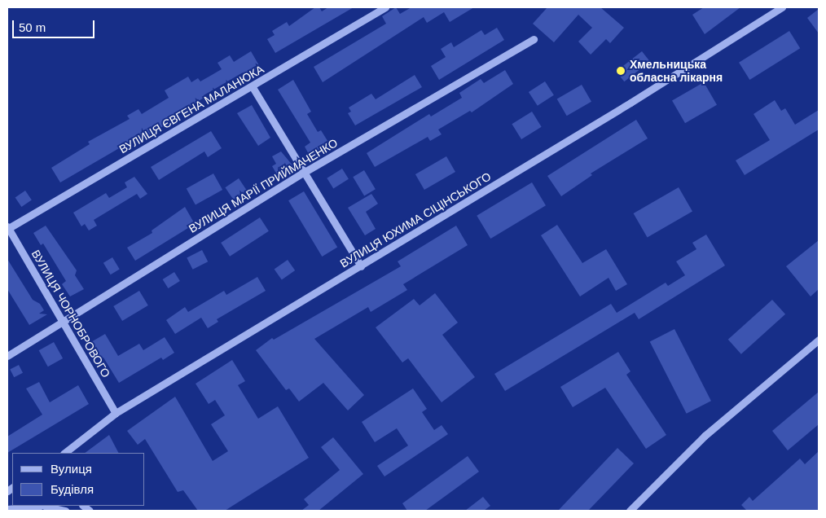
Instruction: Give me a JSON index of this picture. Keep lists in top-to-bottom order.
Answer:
{
  "streets": {
    "street": [
      "ВУЛИЦЯ ЄВГЕНА МАЛАНЮКА",
      "ВУЛИЦЯ МАРІЇ ПРИЙМАЧЕНКО",
      "ВУЛИЦЯ ЮХИМА СІЦІНСЬКОГО",
      "ВУЛИЦЯ ЧОРНОБРОВОГО"
    ]
  },
  "crossings": [
    ["ВУЛИЦЯ ЄВГЕНА МАЛАНЮКА", "ВУЛИЦЯ ЧОРНОБРОВОГО"],
    ["ВУЛИЦЯ МАРІЇ ПРИЙМАЧЕНКО", "ВУЛИЦЯ ЧОРНОБРОВОГО"],
    ["ВУЛИЦЯ ЮХИМА СІЦІНСЬКОГО", "ВУЛИЦЯ ЧОРНОБРОВОГО"]
  ],
  "places": ["Хмельницька обласна лікарня"],
  "legend": ["Вулиця", "Будівля"],
  "scale_bar": "50 m"
}
